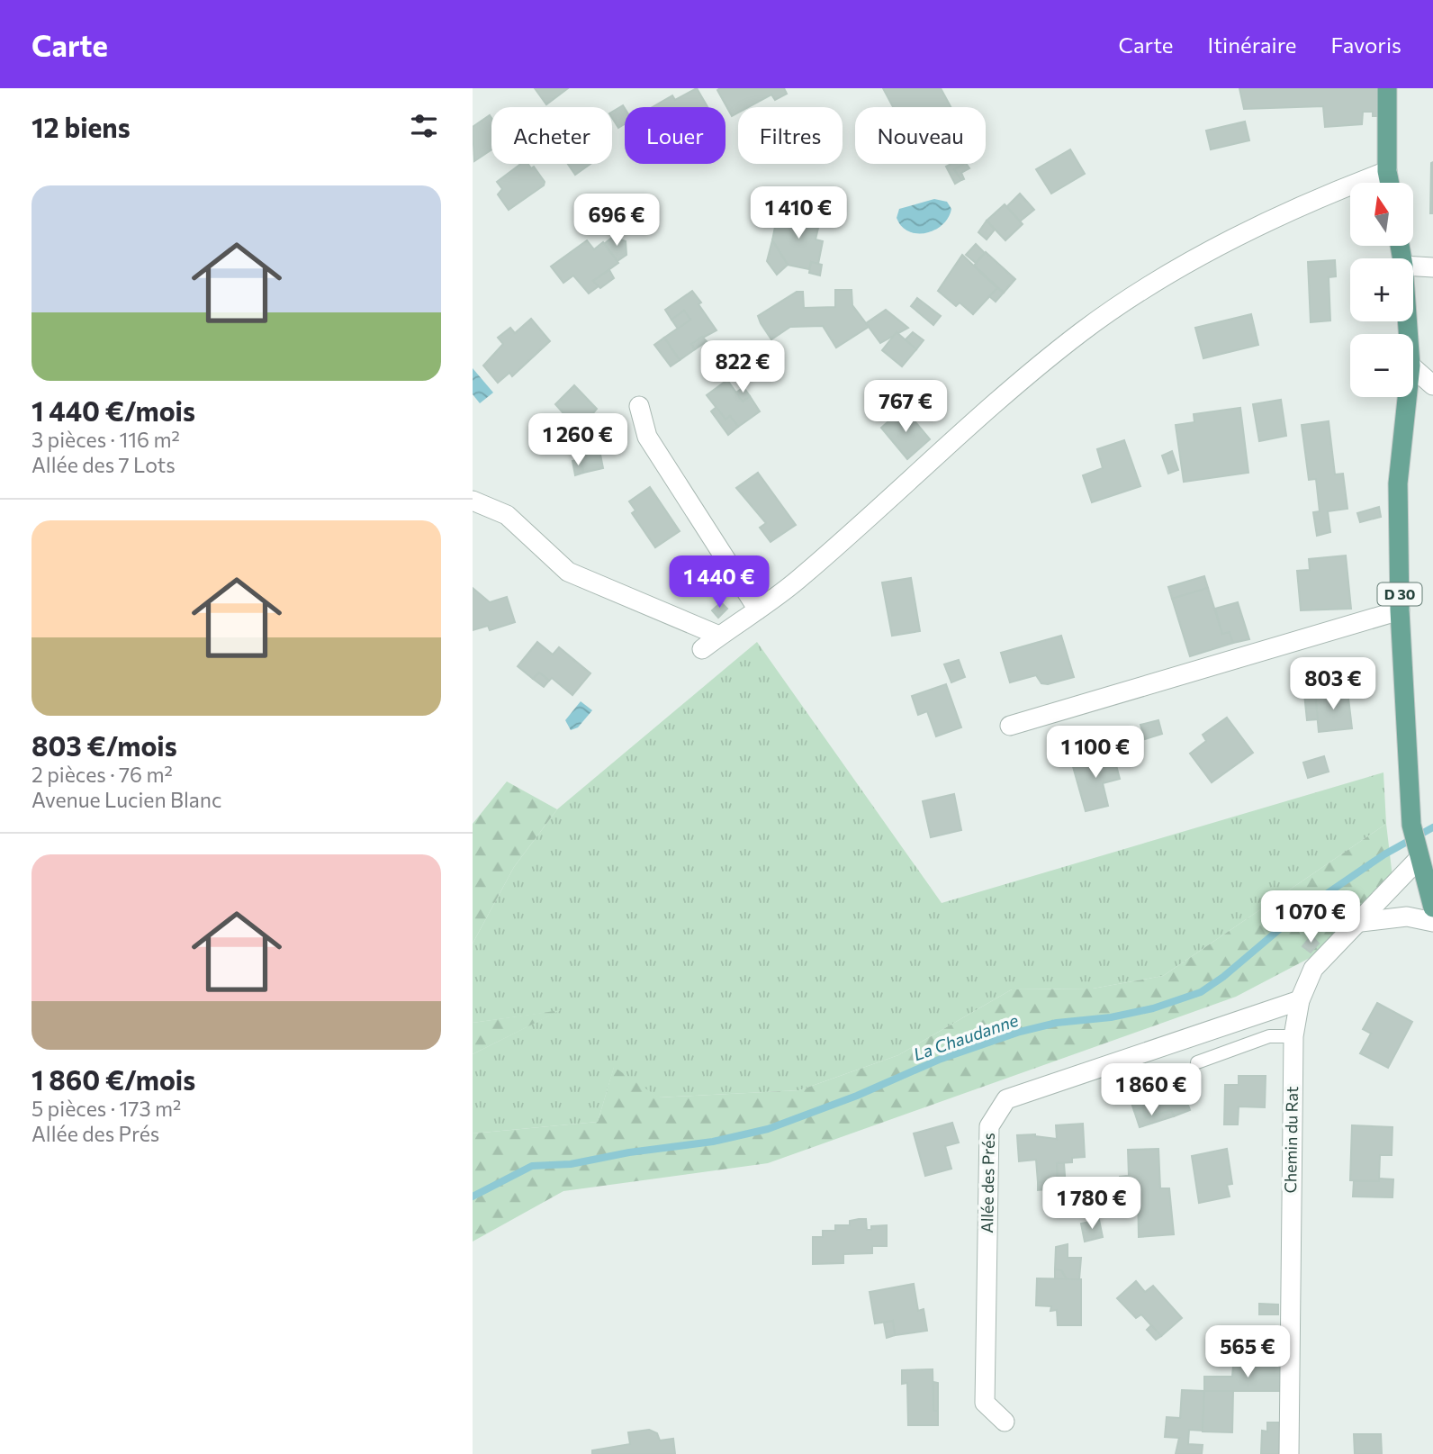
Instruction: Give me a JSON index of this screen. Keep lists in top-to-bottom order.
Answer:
{
  "streets": {
    "main road": ["D 30"],
    "street": ["Chemin du Rat", "Allée des Prés"]
  },
  "crossings": [
    ["D 30", "Chemin du Rat"],
    ["Chemin du Rat", "Allée des Prés"]
  ],
  "water": ["La Chaudanne"],
  "north": "top",
  "page": {
    "header": "Carte",
    "nav": ["Carte", "Itinéraire", "Favoris"],
    "heading": "12 biens",
    "chip": [
      "Acheter",
      "Louer",
      "Filtres",
      "Nouveau"
    ],
    "list": [
      {
        "name": "1 440 €/mois",
        "note": "3 pièces · 116 m² · Allée des 7 Lots"
      },
      {
        "name": "803 €/mois",
        "note": "2 pièces · 76 m² · Avenue Lucien Blanc"
      },
      {
        "name": "1 860 €/mois",
        "note": "5 pièces · 173 m² · Allée des Prés"
      }
    ],
    "map_buttons": ["+", "−"],
    "price": [
      "1 410 €",
      "696 €",
      "822 €",
      "767 €",
      "1 260 €",
      "1 440 €",
      "803 €",
      "1 100 €",
      "1 070 €",
      "1 860 €",
      "1 780 €",
      "565 €"
    ]
  }
}
